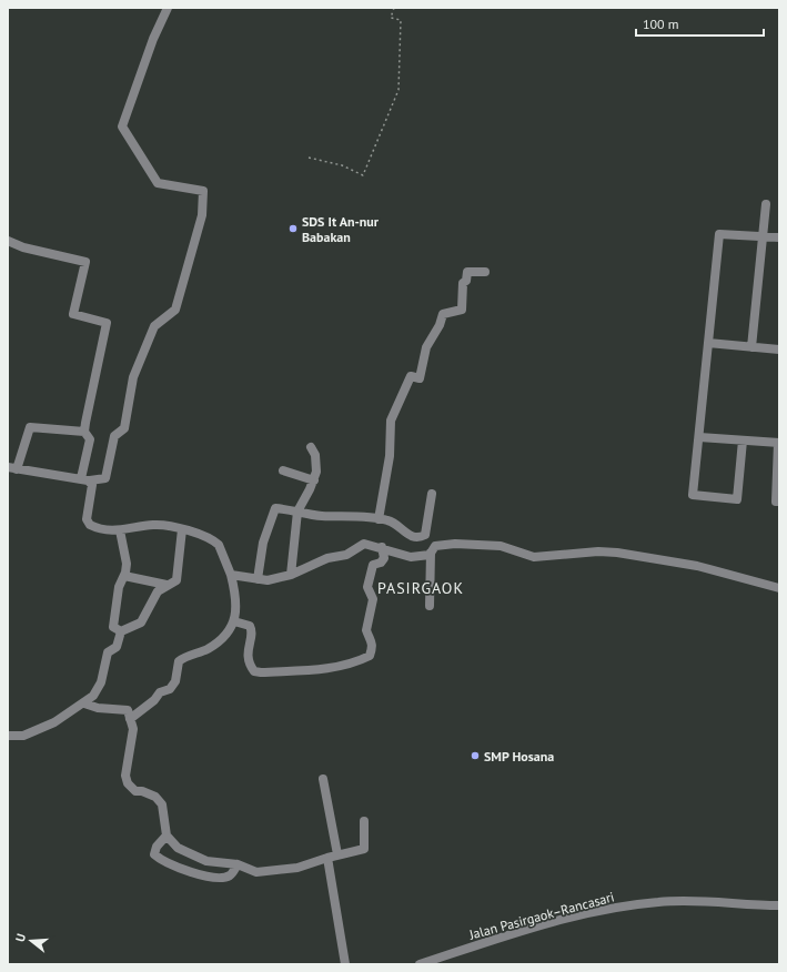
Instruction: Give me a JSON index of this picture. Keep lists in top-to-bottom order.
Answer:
{
  "streets": {
    "street": ["Jalan Pasirgaok–Rancasari"]
  },
  "districts": ["PASIRGAOK"],
  "places": ["SDS It An-nur Babakan", "SMP Hosana"],
  "scale_bar": "100 m",
  "north": "left"
}
